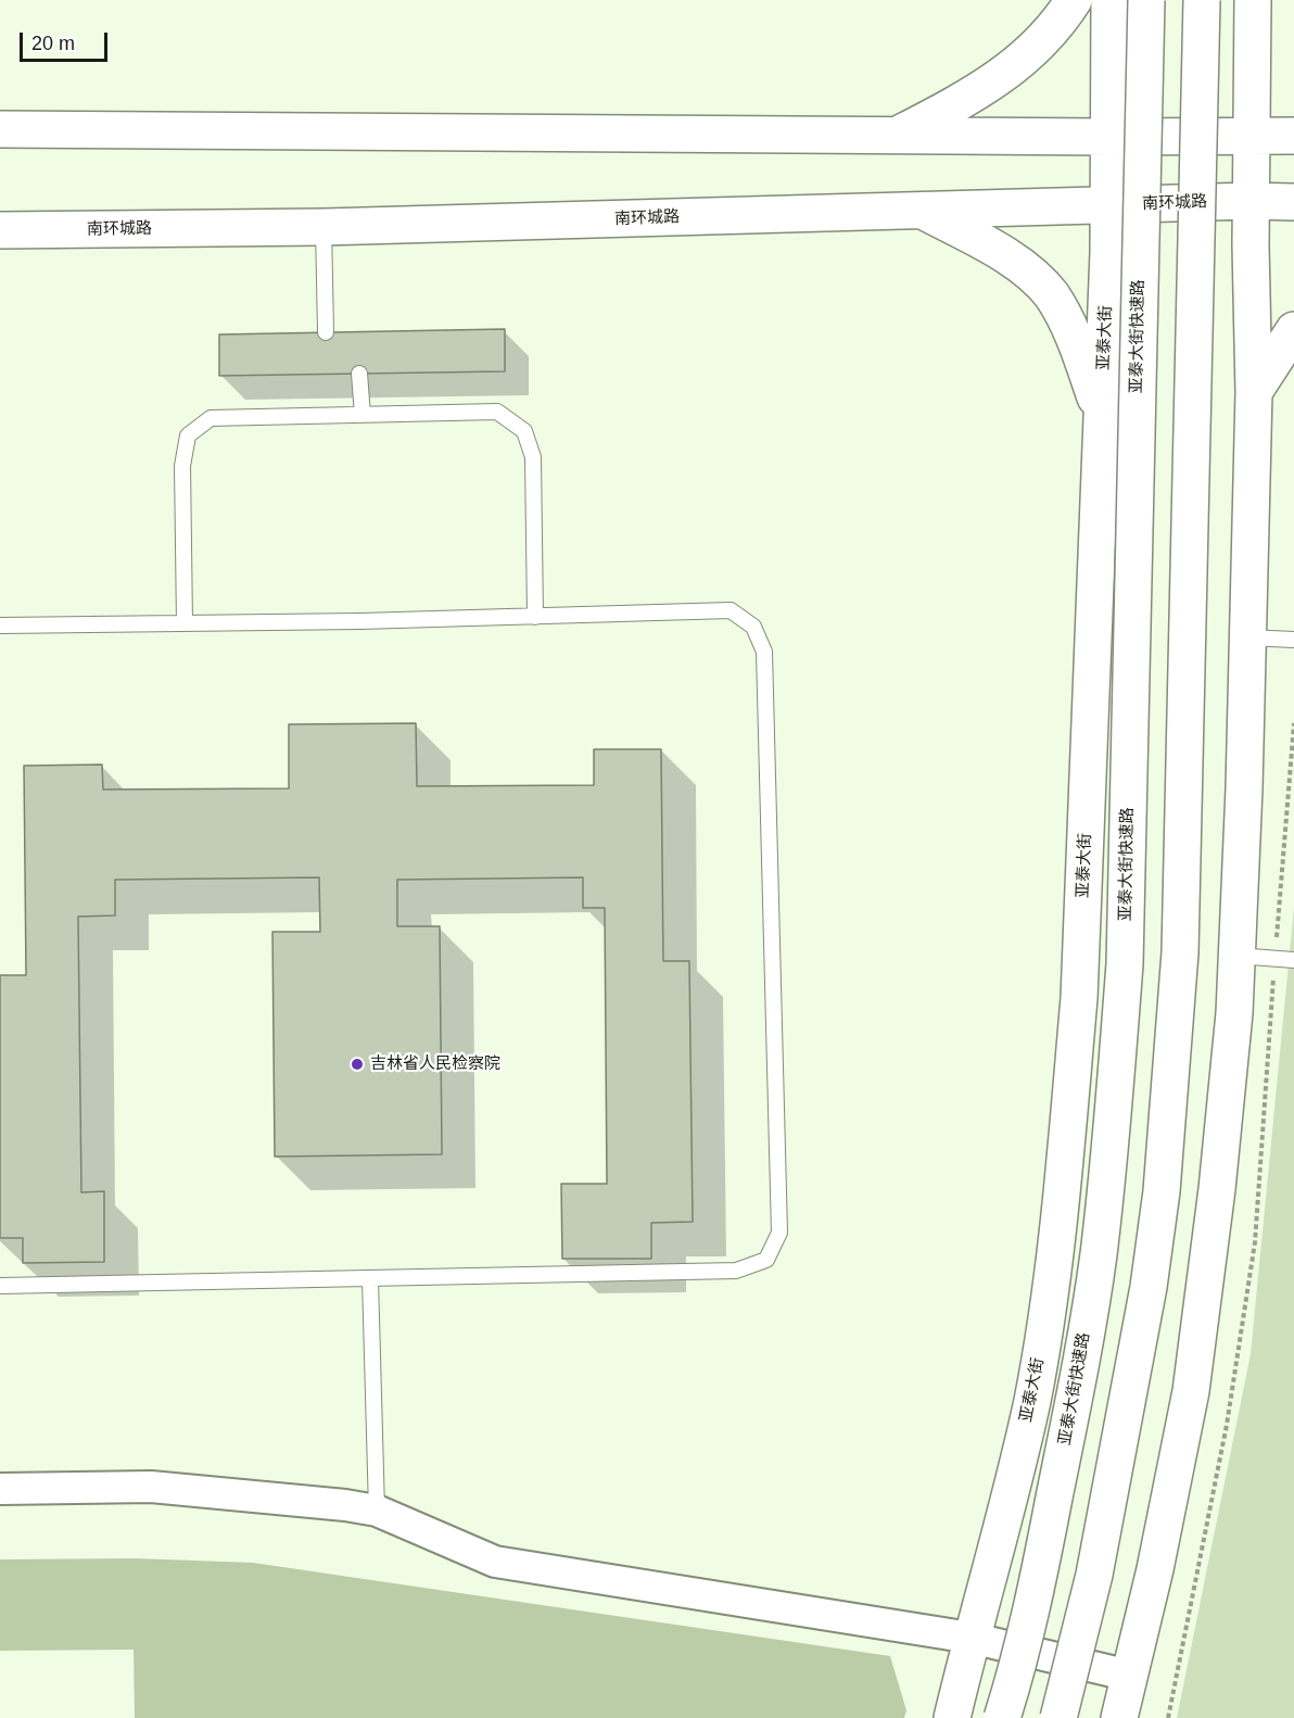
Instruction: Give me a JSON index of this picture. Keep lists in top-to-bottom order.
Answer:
{
  "streets": {
    "main road": ["南环城路", "亚泰大街快速路", "亚泰大街"]
  },
  "crossings": [
    ["南环城路", "亚泰大街"]
  ],
  "places": ["吉林省人民检察院"],
  "scale_bar": "20 m"
}
